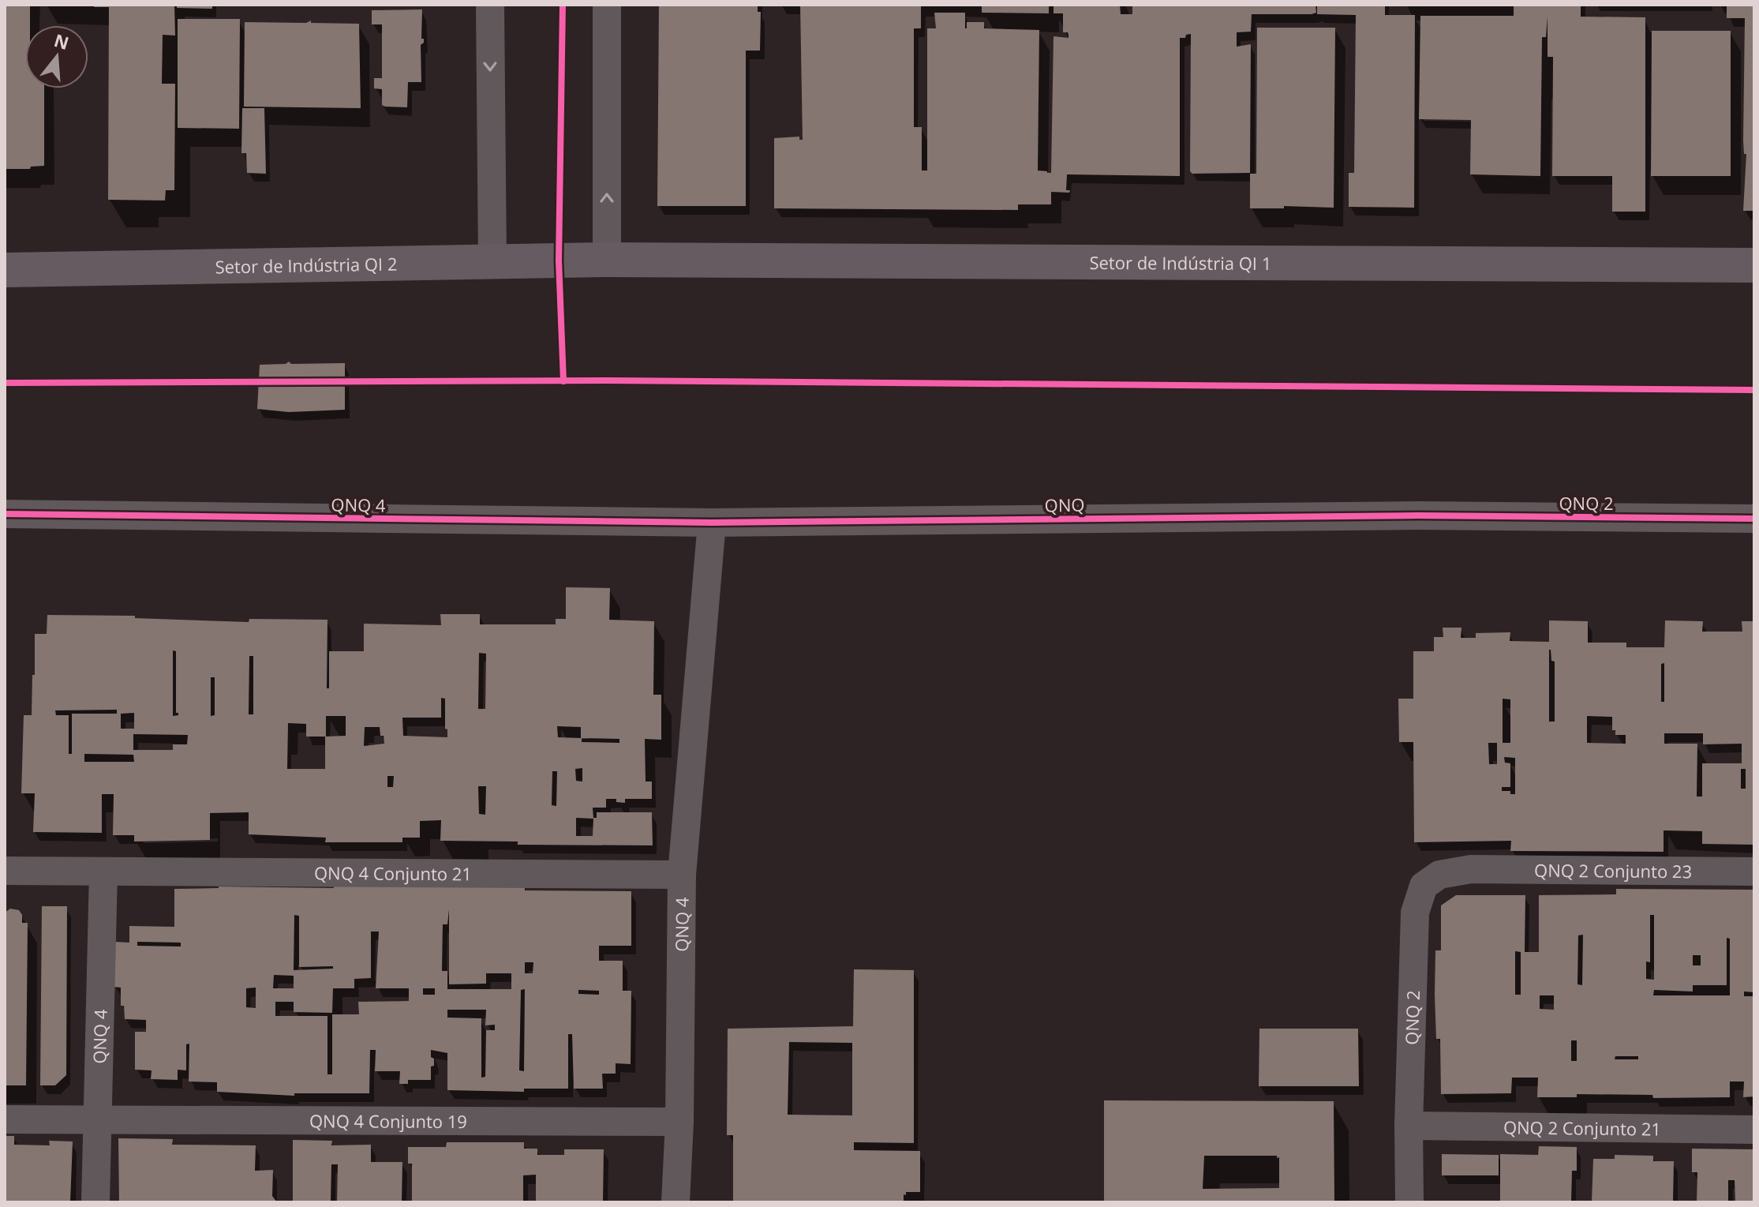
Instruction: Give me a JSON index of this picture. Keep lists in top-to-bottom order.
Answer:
{
  "streets": {
    "street": [
      "Setor de Indústria QI 1",
      "Setor de Indústria QI 2",
      "QNQ 2",
      "QNQ 4",
      "QNQ",
      "QNQ 2 Conjunto 23",
      "QNQ 4 Conjunto 21",
      "QNQ 4 Conjunto 19",
      "QNQ 2 Conjunto 21"
    ]
  },
  "crossings": [
    ["Setor de Indústria QI 1", "Setor de Indústria QI 2"],
    ["QNQ 2", "QNQ"],
    ["QNQ 2", "QNQ 2 Conjunto 23"],
    ["QNQ 2", "QNQ 2 Conjunto 21"],
    ["QNQ 4", "QNQ"],
    ["QNQ 4", "QNQ 4 Conjunto 21"],
    ["QNQ 4", "QNQ 4 Conjunto 19"]
  ],
  "north": "top"
}
